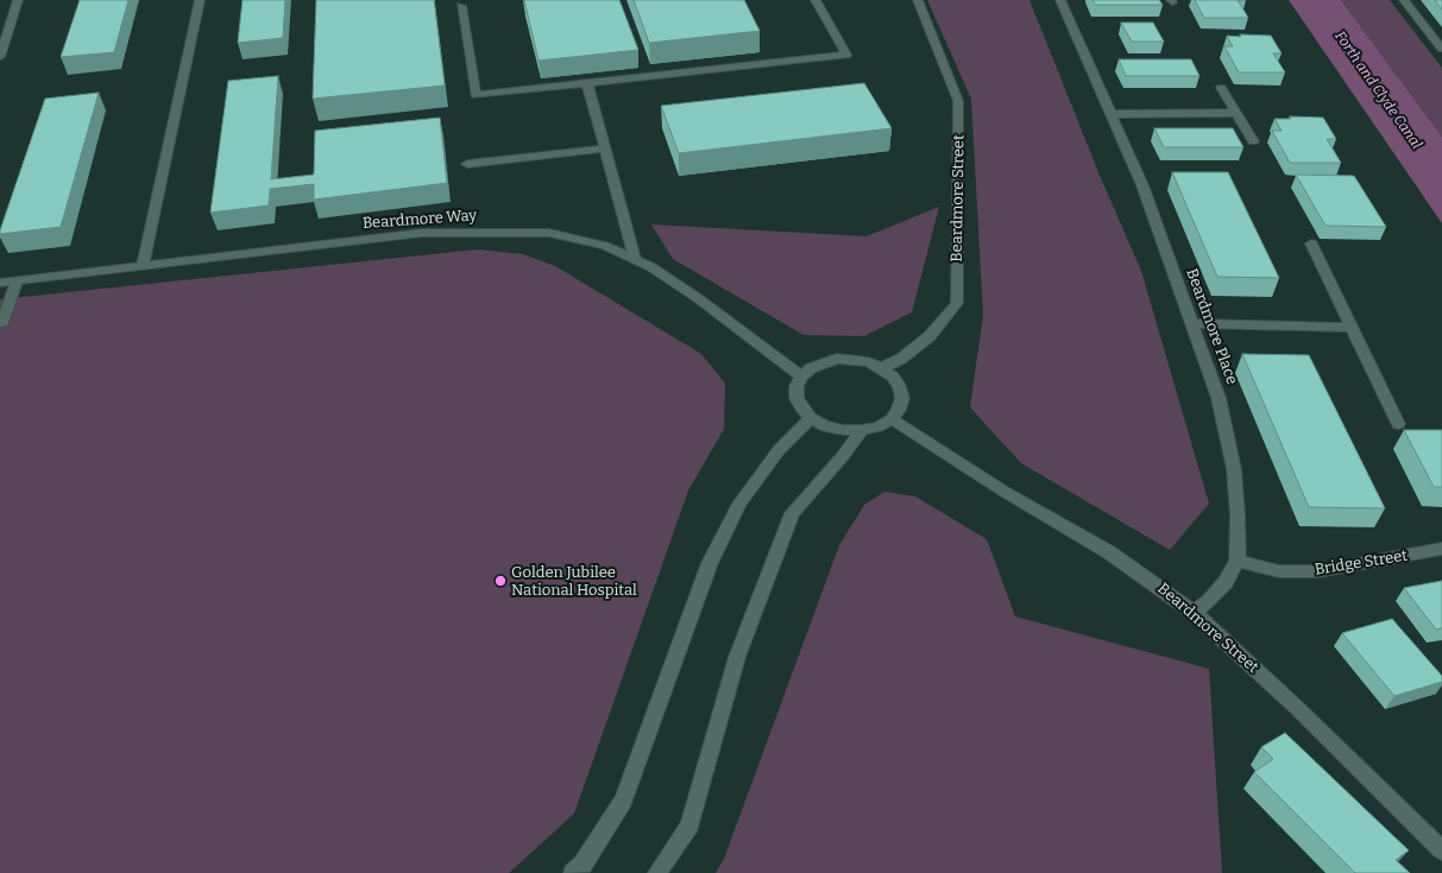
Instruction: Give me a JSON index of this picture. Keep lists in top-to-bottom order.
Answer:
{
  "streets": {
    "street": [
      "Beardmore Street",
      "Beardmore Way",
      "Beardmore Place",
      "Bridge Street"
    ]
  },
  "crossings": [
    ["Beardmore Street", "Beardmore Way"],
    ["Beardmore Place", "Bridge Street"]
  ],
  "water": ["Forth and Clyde Canal"],
  "places": ["Golden Jubilee National Hospital"]
}
